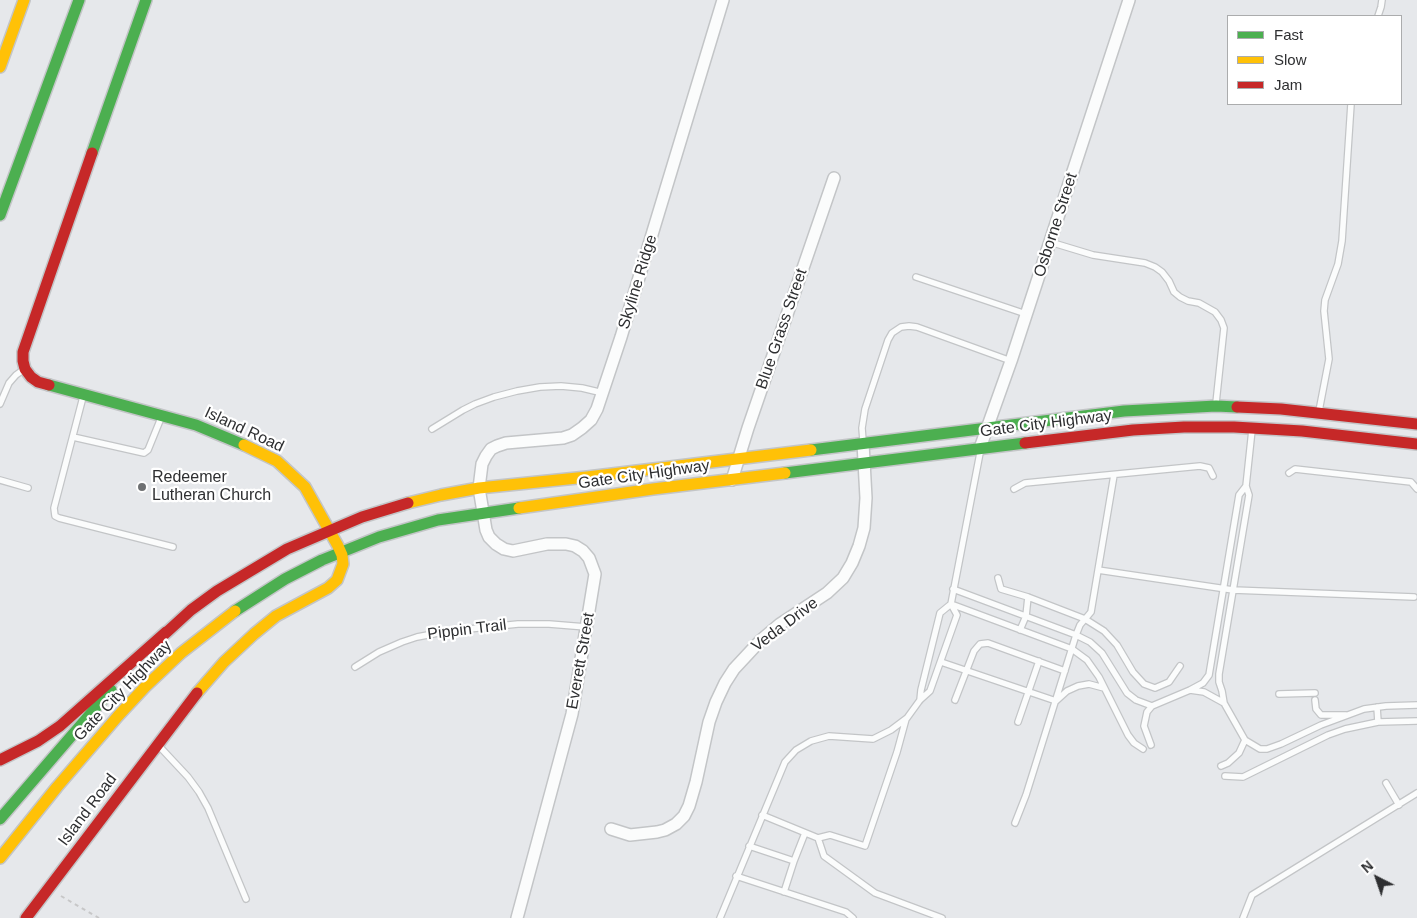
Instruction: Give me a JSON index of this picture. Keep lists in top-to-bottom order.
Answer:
{
  "streets": {
    "main road": ["Gate City Highway", "Island Road"],
    "street": [
      "Osborne Street",
      "Skyline Ridge",
      "Blue Grass Street",
      "Veda Drive",
      "Everett Street"
    ],
    "lane": ["Pippin Trail"]
  },
  "crossings": [
    ["Osborne Street", "Gate City Highway"],
    ["Skyline Ridge", "Gate City Highway"],
    ["Skyline Ridge", "Everett Street"],
    ["Blue Grass Street", "Gate City Highway"],
    ["Gate City Highway", "Island Road"],
    ["Gate City Highway", "Veda Drive"],
    ["Gate City Highway", "Everett Street"],
    ["Pippin Trail", "Everett Street"]
  ],
  "places": ["Redeemer Lutheran Church"],
  "legend": ["Fast", "Slow", "Jam"],
  "north": "top left"
}
